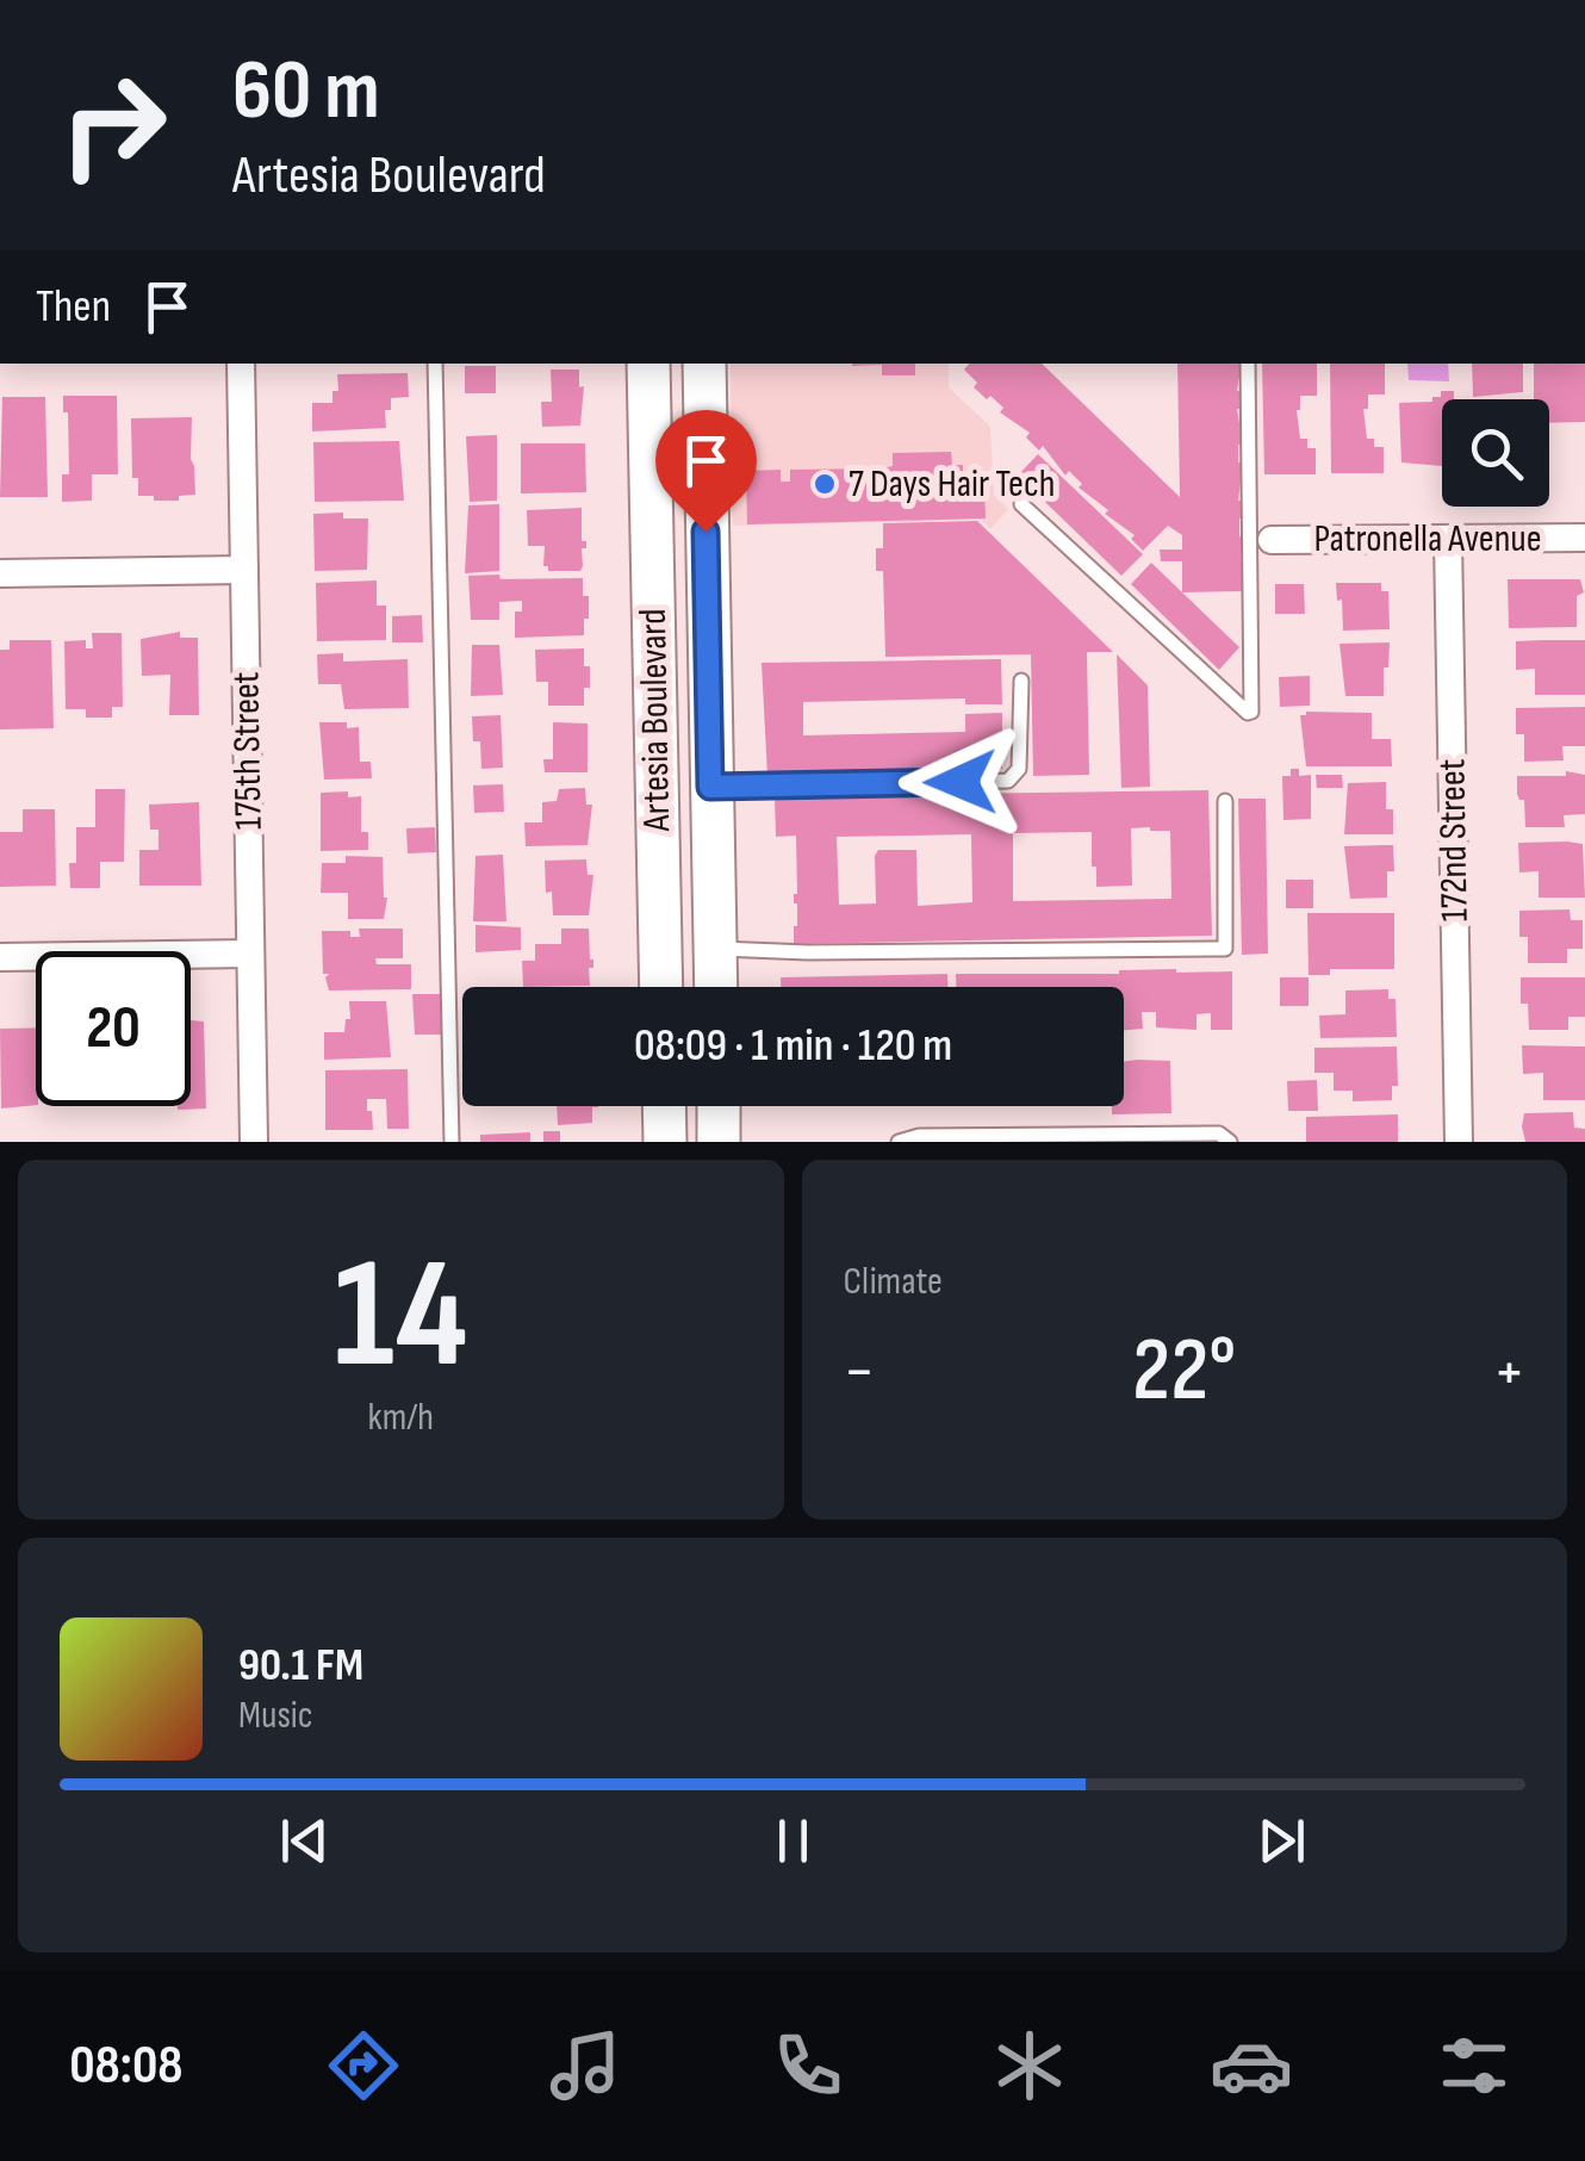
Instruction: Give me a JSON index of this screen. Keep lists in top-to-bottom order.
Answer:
{
  "streets": {
    "main road": ["Artesia Boulevard"],
    "street": ["Patronella Avenue", "175th Street", "172nd Street"]
  },
  "crossings": [
    ["Patronella Avenue", "172nd Street"]
  ],
  "places": ["7 Days Hair Tech"],
  "page": {
    "turn": ["60 m", "Artesia Boulevard"],
    "then": "Then",
    "limit": "20",
    "trip": "08:09 · 1 min · 120 m",
    "tile": [
      ["14", "km/h"],
      "Climate"
    ],
    "heat": ["−", "22°", "+"],
    "song": ["90.1 FM", "Music"],
    "tabs": "08:08"
  }
}
